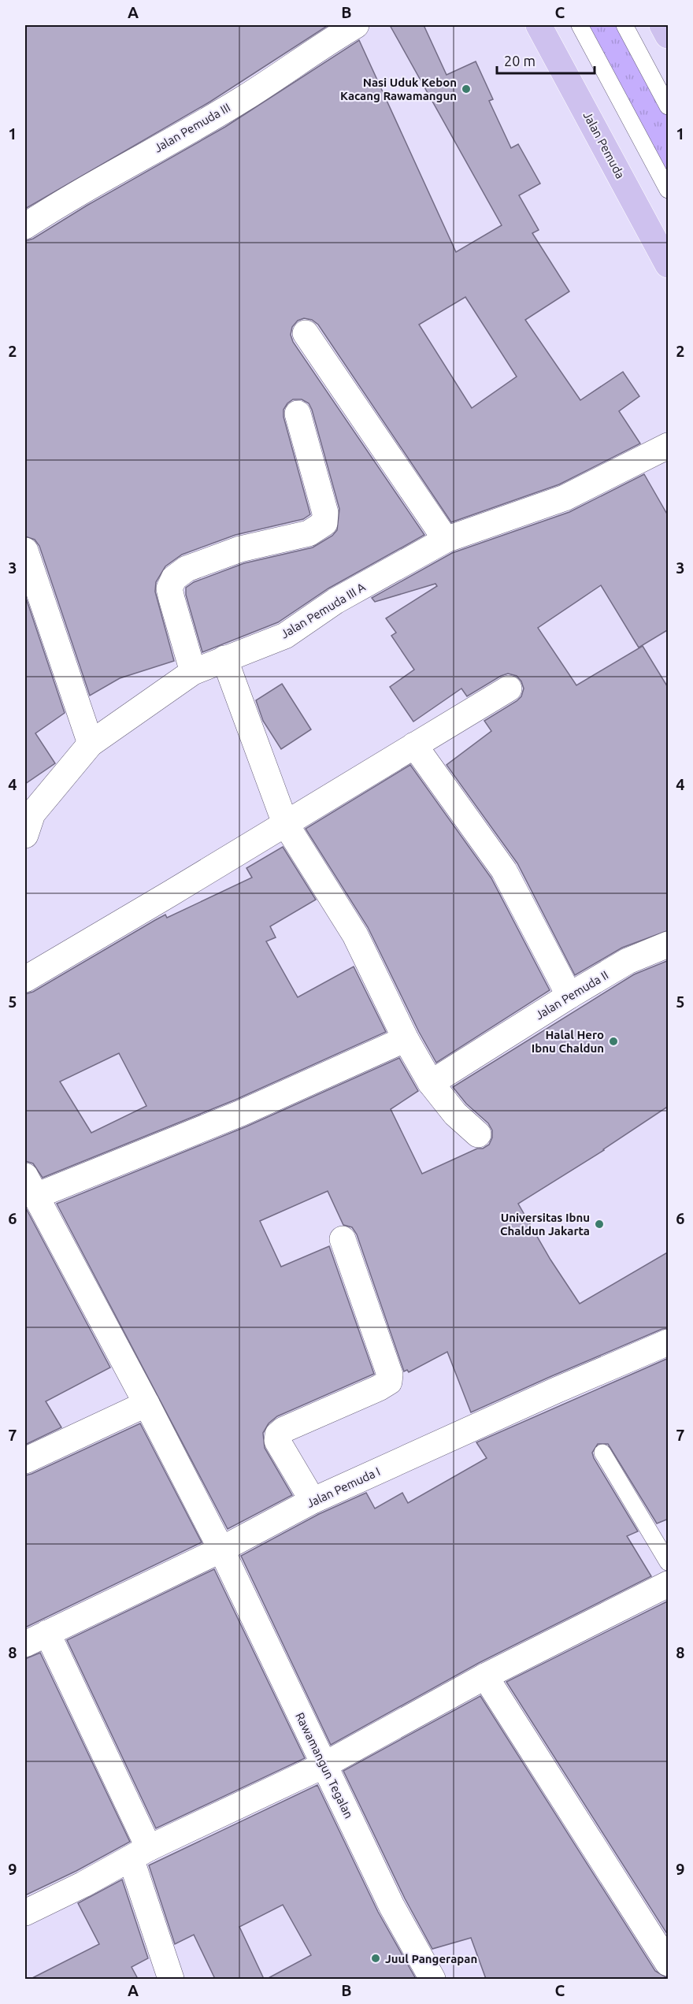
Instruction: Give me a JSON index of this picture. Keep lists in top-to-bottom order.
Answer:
{
  "streets": {
    "main road": ["Jalan Pemuda"],
    "street": [
      "Jalan Pemuda III",
      "Jalan Pemuda III A",
      "Jalan Pemuda II",
      "Jalan Pemuda I",
      "Rawamangun Tegalan"
    ]
  },
  "crossings": [
    ["Jalan Pemuda I", "Rawamangun Tegalan"]
  ],
  "places": [
    "Nasi Uduk Kebon Kacang Rawamangun",
    "Halal Hero Ibnu Chaldun",
    "Universitas Ibnu Chaldun Jakarta",
    "Juul Pangerapan"
  ],
  "scale_bar": "20 m",
  "grid": {
    "columns": ["A", "B", "C"],
    "rows": [
      "1",
      "2",
      "3",
      "4",
      "5",
      "6",
      "7",
      "8",
      "9"
    ]
  }
}
